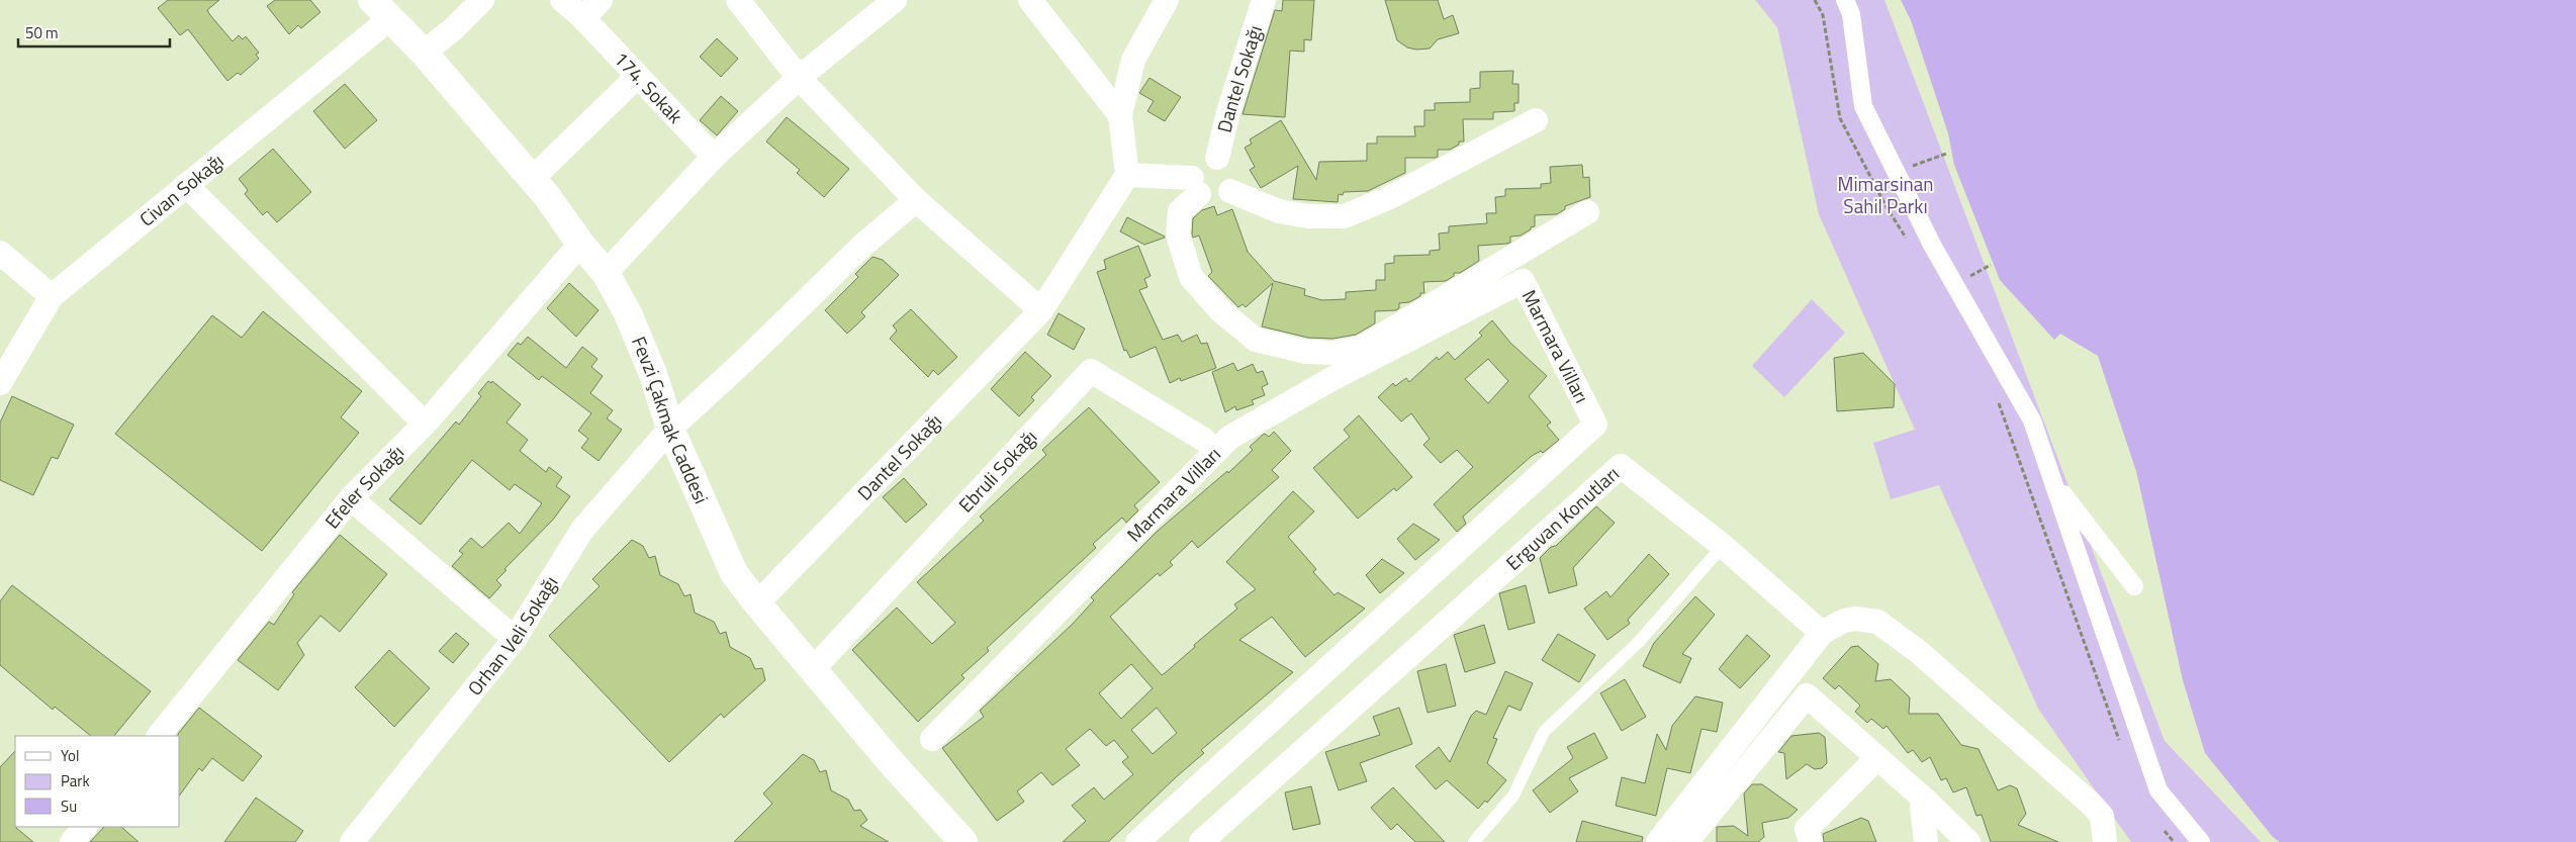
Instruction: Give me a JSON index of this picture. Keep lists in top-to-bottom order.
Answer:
{
  "streets": {
    "street": [
      "Dantel Sokağı",
      "174. Sokak",
      "Civan Sokağı",
      "Marmara Vilları",
      "Fevzi Çakmak Caddesi",
      "Ebruli Sokağı",
      "Efeler Sokağı",
      "Erguvan Konutları",
      "Orhan Veli Sokağı"
    ]
  },
  "crossings": [
    ["Dantel Sokağı", "Fevzi Çakmak Caddesi"],
    ["Civan Sokağı", "Fevzi Çakmak Caddesi"],
    ["Fevzi Çakmak Caddesi", "Ebruli Sokağı"],
    ["Fevzi Çakmak Caddesi", "Efeler Sokağı"],
    ["Fevzi Çakmak Caddesi", "Orhan Veli Sokağı"]
  ],
  "parks": ["Mimarsinan Sahil Parkı"],
  "legend": ["Yol", "Park", "Su"],
  "scale_bar": "50 m"
}
